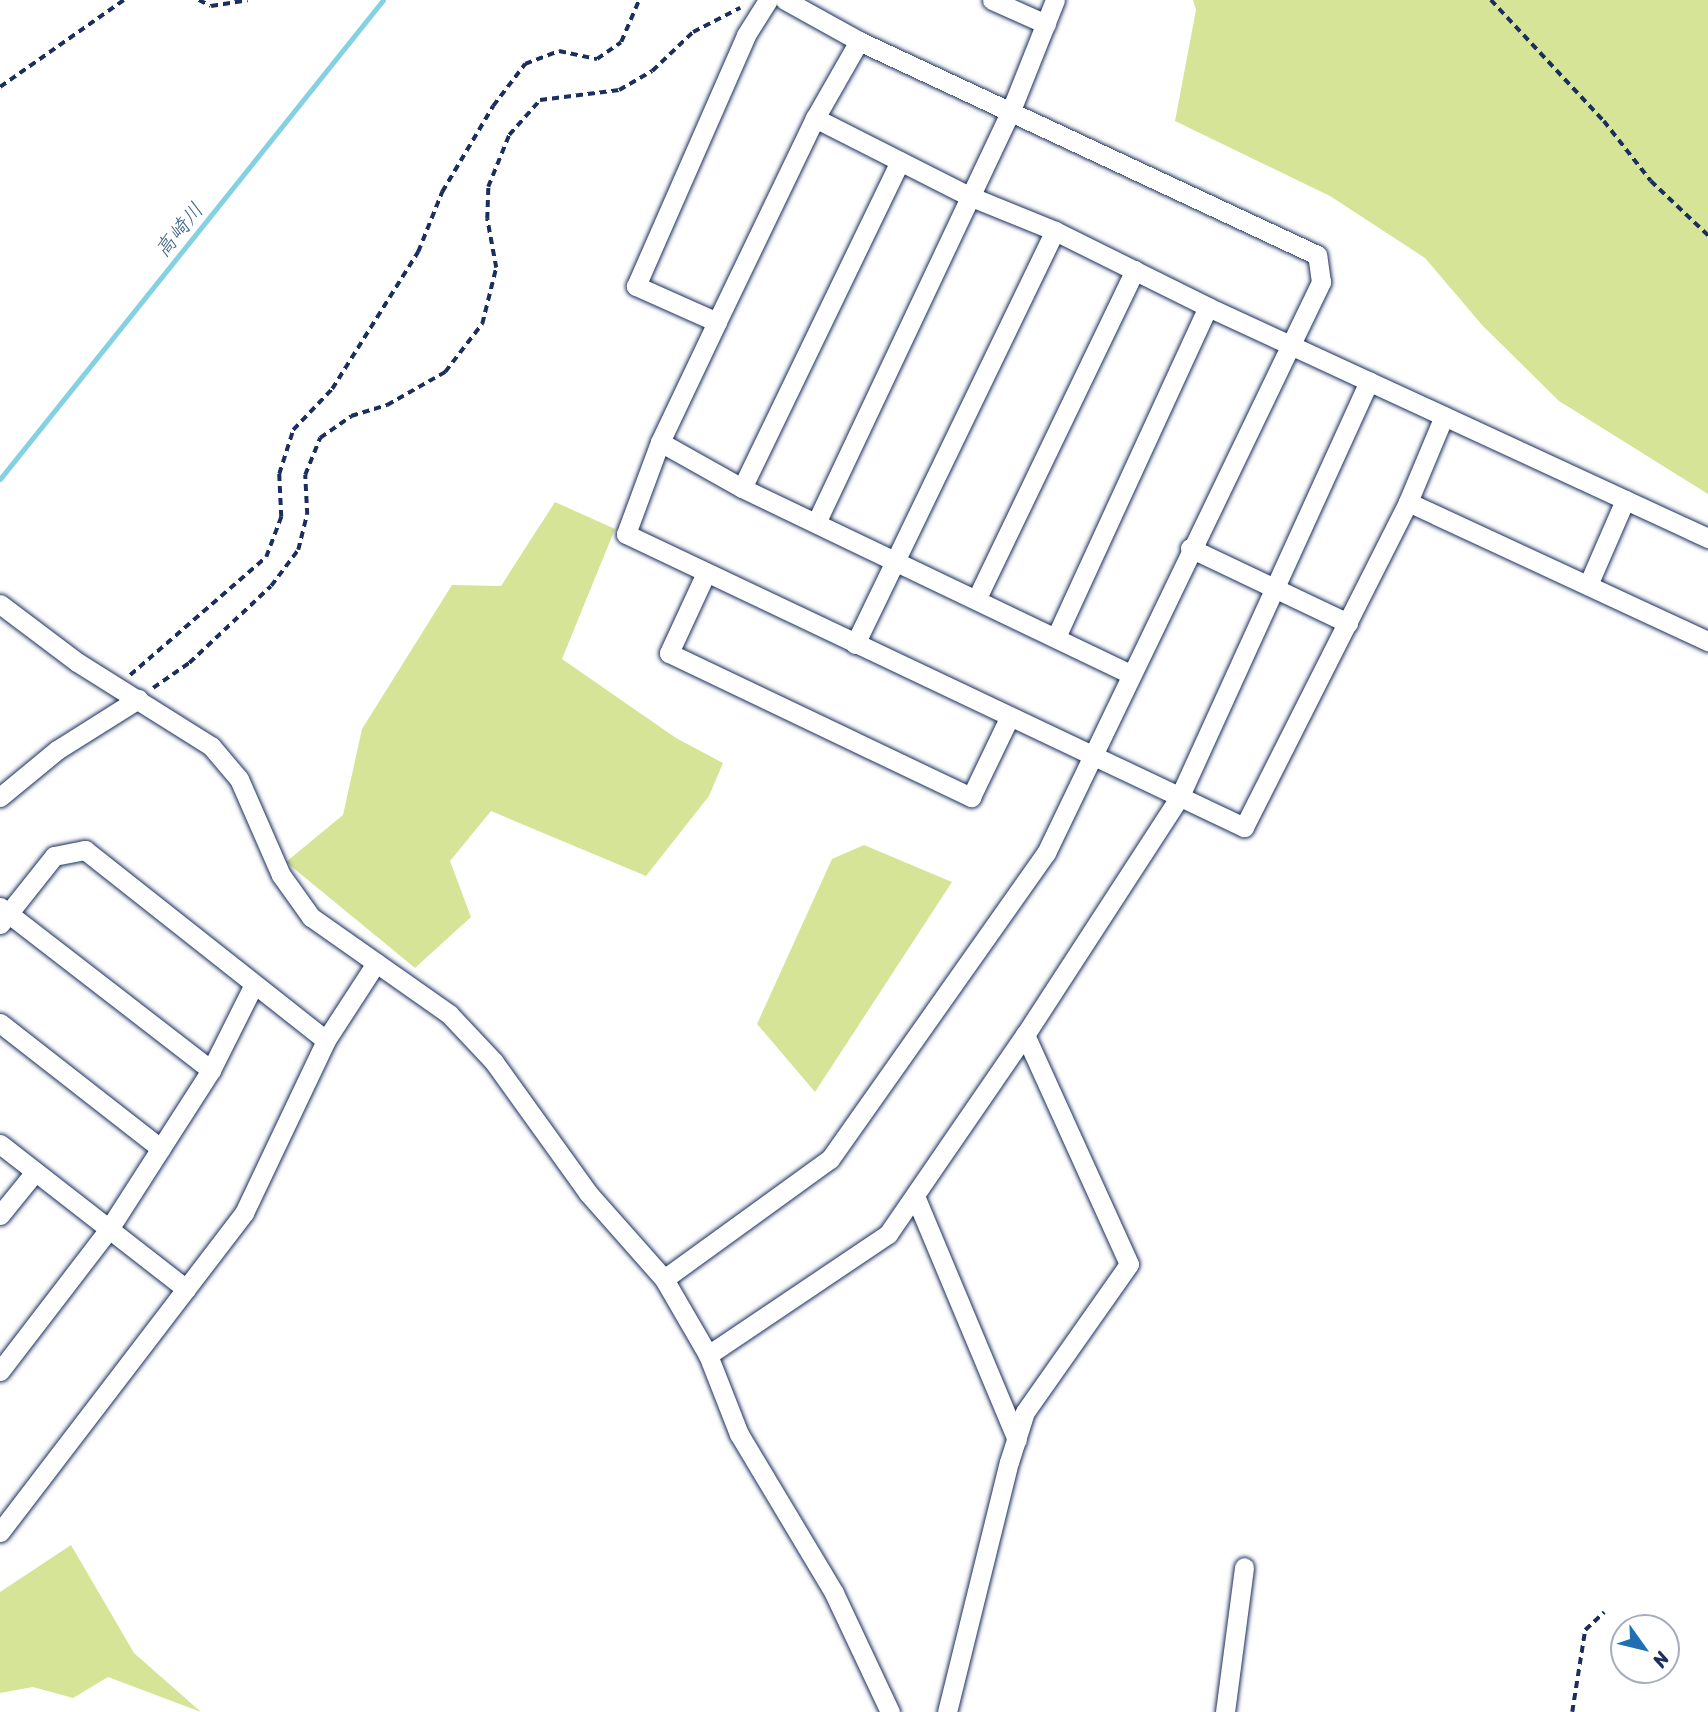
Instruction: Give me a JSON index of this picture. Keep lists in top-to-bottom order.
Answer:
{
  "water": ["高崎川"],
  "north": "bottom right"
}
